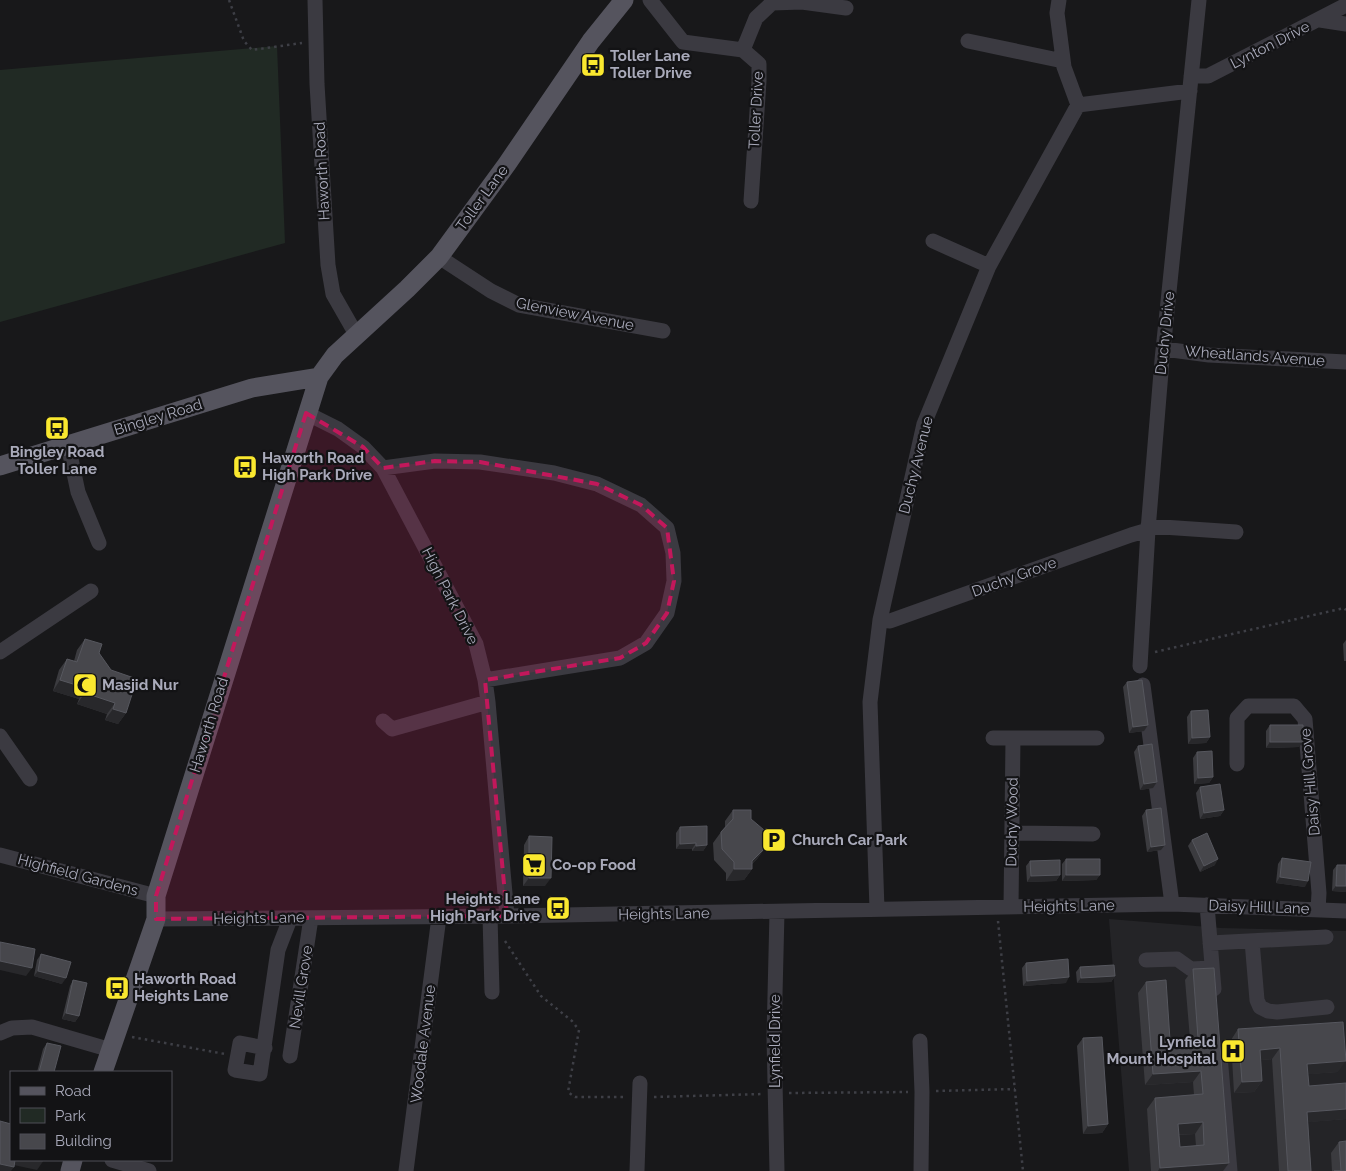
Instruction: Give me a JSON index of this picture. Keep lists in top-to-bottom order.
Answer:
{
  "streets": {
    "main road": ["Haworth Road", "Toller Lane", "Bingley Road"],
    "street": [
      "Lynton Drive",
      "Toller Drive",
      "Glenview Avenue",
      "Duchy Drive",
      "Wheatlands Avenue",
      "Duchy Avenue",
      "Duchy Grove",
      "High Park Drive",
      "Daisy Hill Grove",
      "Duchy Wood",
      "Highfield Gardens",
      "Heights Lane",
      "Daisy Hill Lane",
      "Nevill Grove",
      "Lynfield Drive",
      "Woodale Avenue"
    ]
  },
  "crossings": [
    ["Lynton Drive", "Duchy Drive"],
    ["Haworth Road", "Toller Lane"],
    ["Haworth Road", "Bingley Road"],
    ["Haworth Road", "High Park Drive"],
    ["Haworth Road", "Highfield Gardens"],
    ["Haworth Road", "Heights Lane"],
    ["Toller Lane", "Glenview Avenue"],
    ["Toller Lane", "Bingley Road"],
    ["Duchy Drive", "Wheatlands Avenue"],
    ["Duchy Drive", "Duchy Grove"],
    ["Duchy Avenue", "Duchy Grove"],
    ["Duchy Avenue", "Heights Lane"],
    ["High Park Drive", "Heights Lane"],
    ["Daisy Hill Grove", "Daisy Hill Lane"],
    ["Duchy Wood", "Heights Lane"],
    ["Heights Lane", "Daisy Hill Lane"],
    ["Heights Lane", "Nevill Grove"],
    ["Heights Lane", "Lynfield Drive"],
    ["Heights Lane", "Woodale Avenue"]
  ],
  "places": {
    "bus stop": [
      "Toller Lane Toller Drive",
      "Bingley Road Toller Lane",
      "Haworth Road High Park Drive",
      "Heights Lane High Park Drive",
      "Haworth Road Heights Lane"
    ],
    "mosque": ["Masjid Nur"],
    "parking": ["Church Car Park"],
    "supermarket": ["Co-op Food"],
    "hospital": ["Lynfield Mount Hospital"]
  },
  "legend": ["Road", "Park", "Building"]
}
